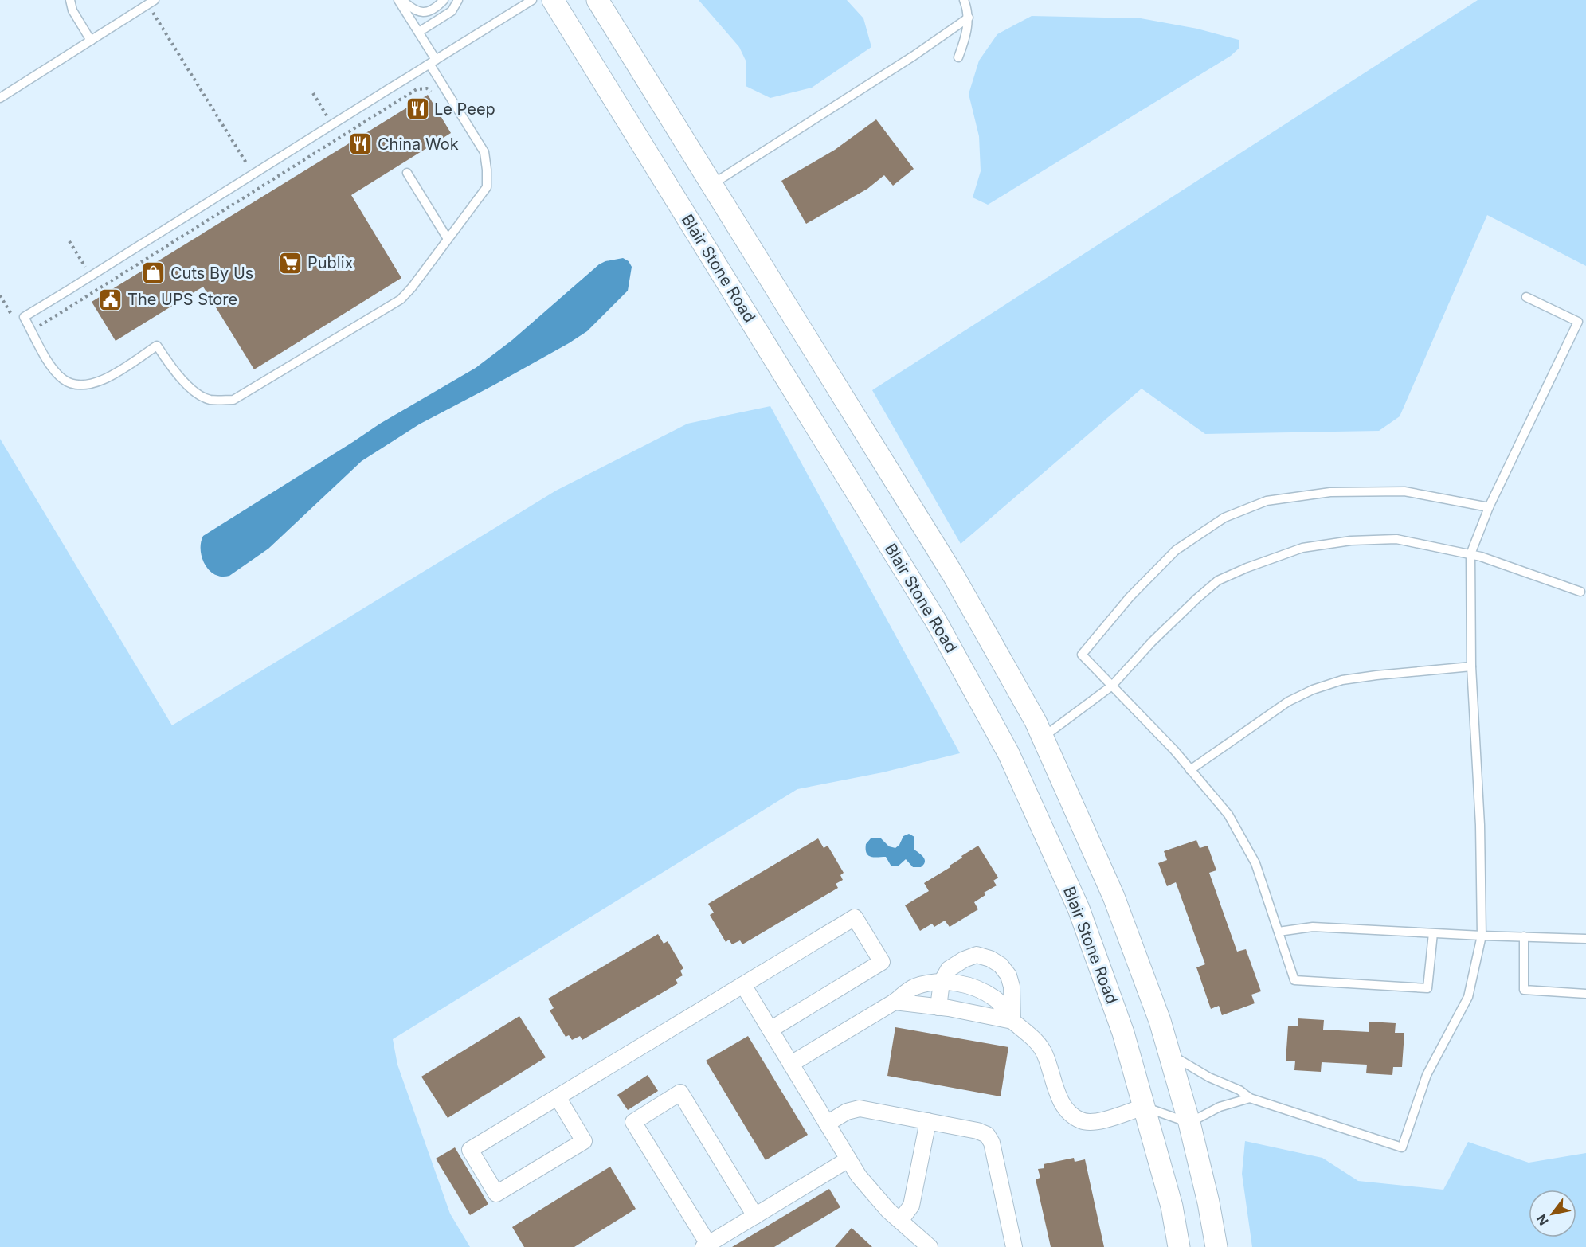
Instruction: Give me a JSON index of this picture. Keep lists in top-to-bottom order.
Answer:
{
  "streets": {
    "main road": ["Blair Stone Road"]
  },
  "places": {
    "restaurant": ["Le Peep", "China Wok"],
    "supermarket": ["Publix"],
    "shop": ["Cuts By Us"],
    "public building": ["The UPS Store"]
  },
  "north": "bottom left"
}
